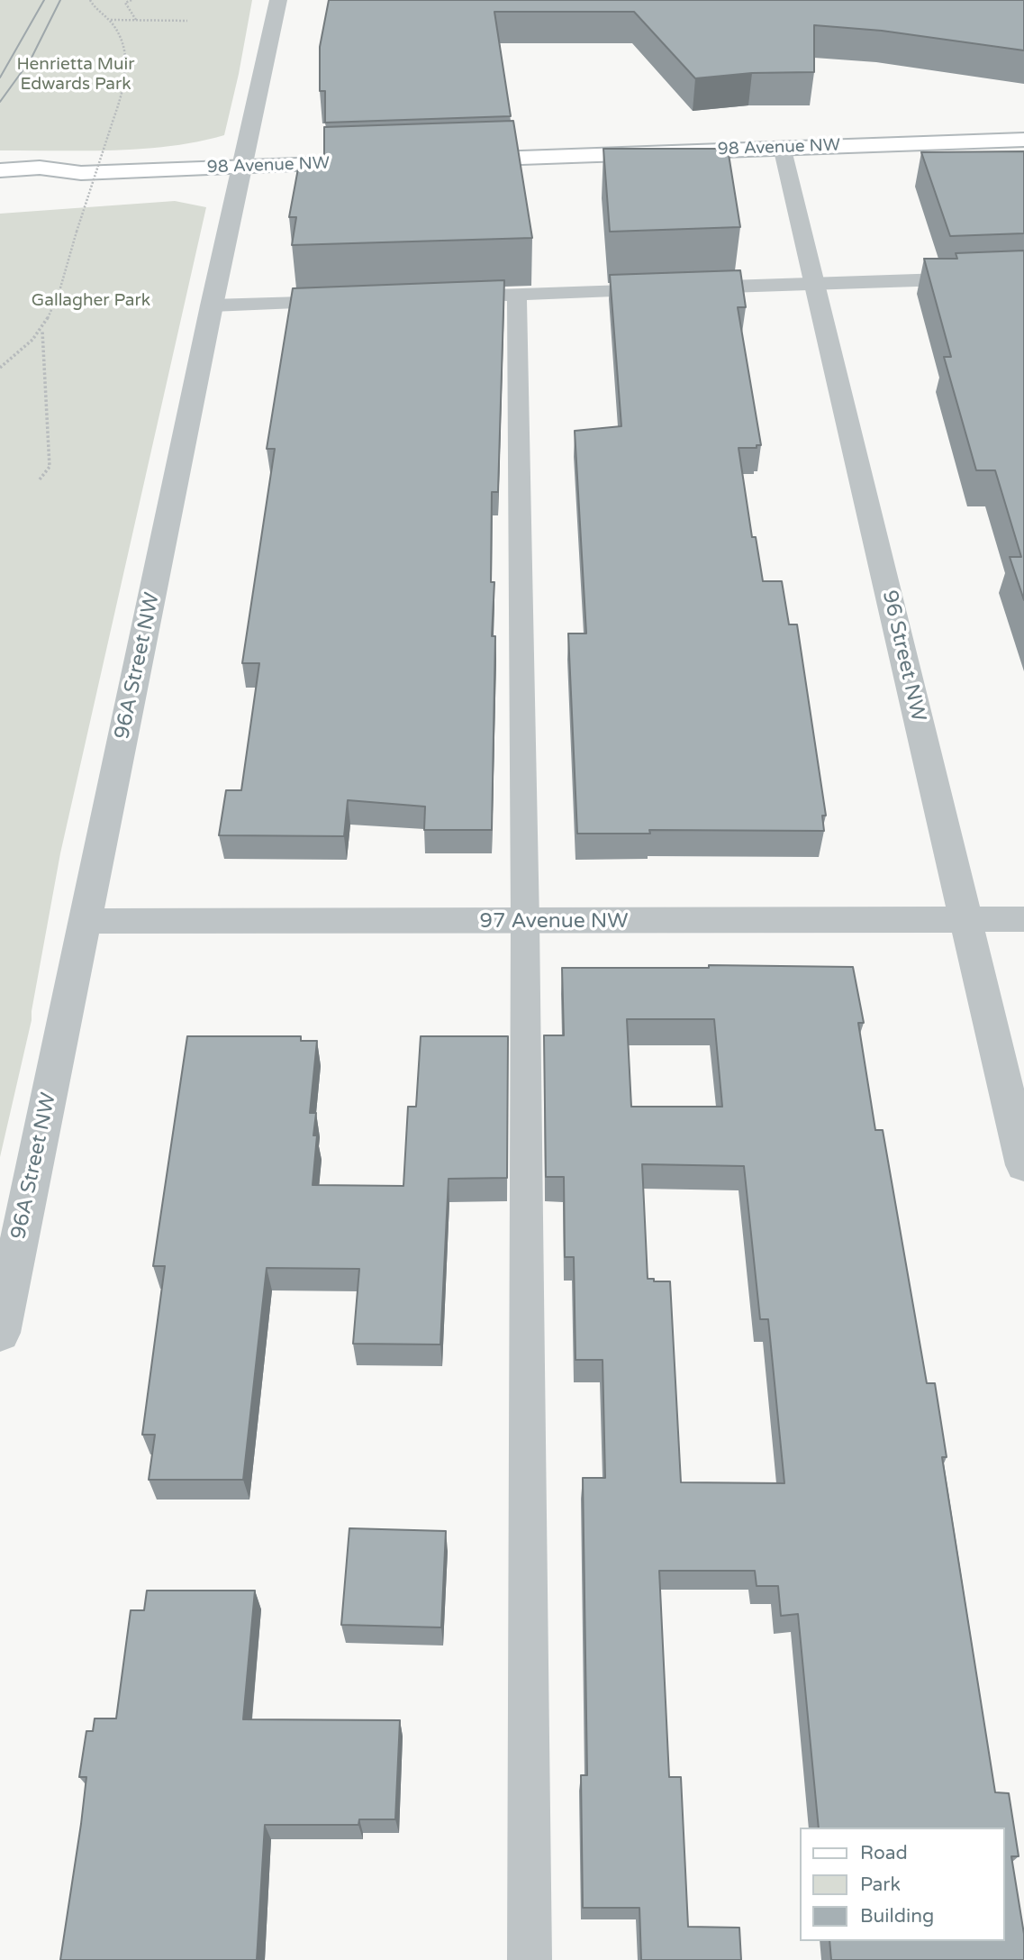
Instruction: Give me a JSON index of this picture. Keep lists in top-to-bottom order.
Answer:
{
  "streets": {
    "main road": ["98 Avenue NW"],
    "street": ["96 Street NW", "96A Street NW", "97 Avenue NW"]
  },
  "crossings": [
    ["98 Avenue NW", "96 Street NW"],
    ["98 Avenue NW", "96A Street NW"],
    ["96 Street NW", "97 Avenue NW"],
    ["96A Street NW", "97 Avenue NW"]
  ],
  "parks": ["Henrietta Muir Edwards Park", "Gallagher Park"],
  "legend": ["Road", "Park", "Building"]
}
